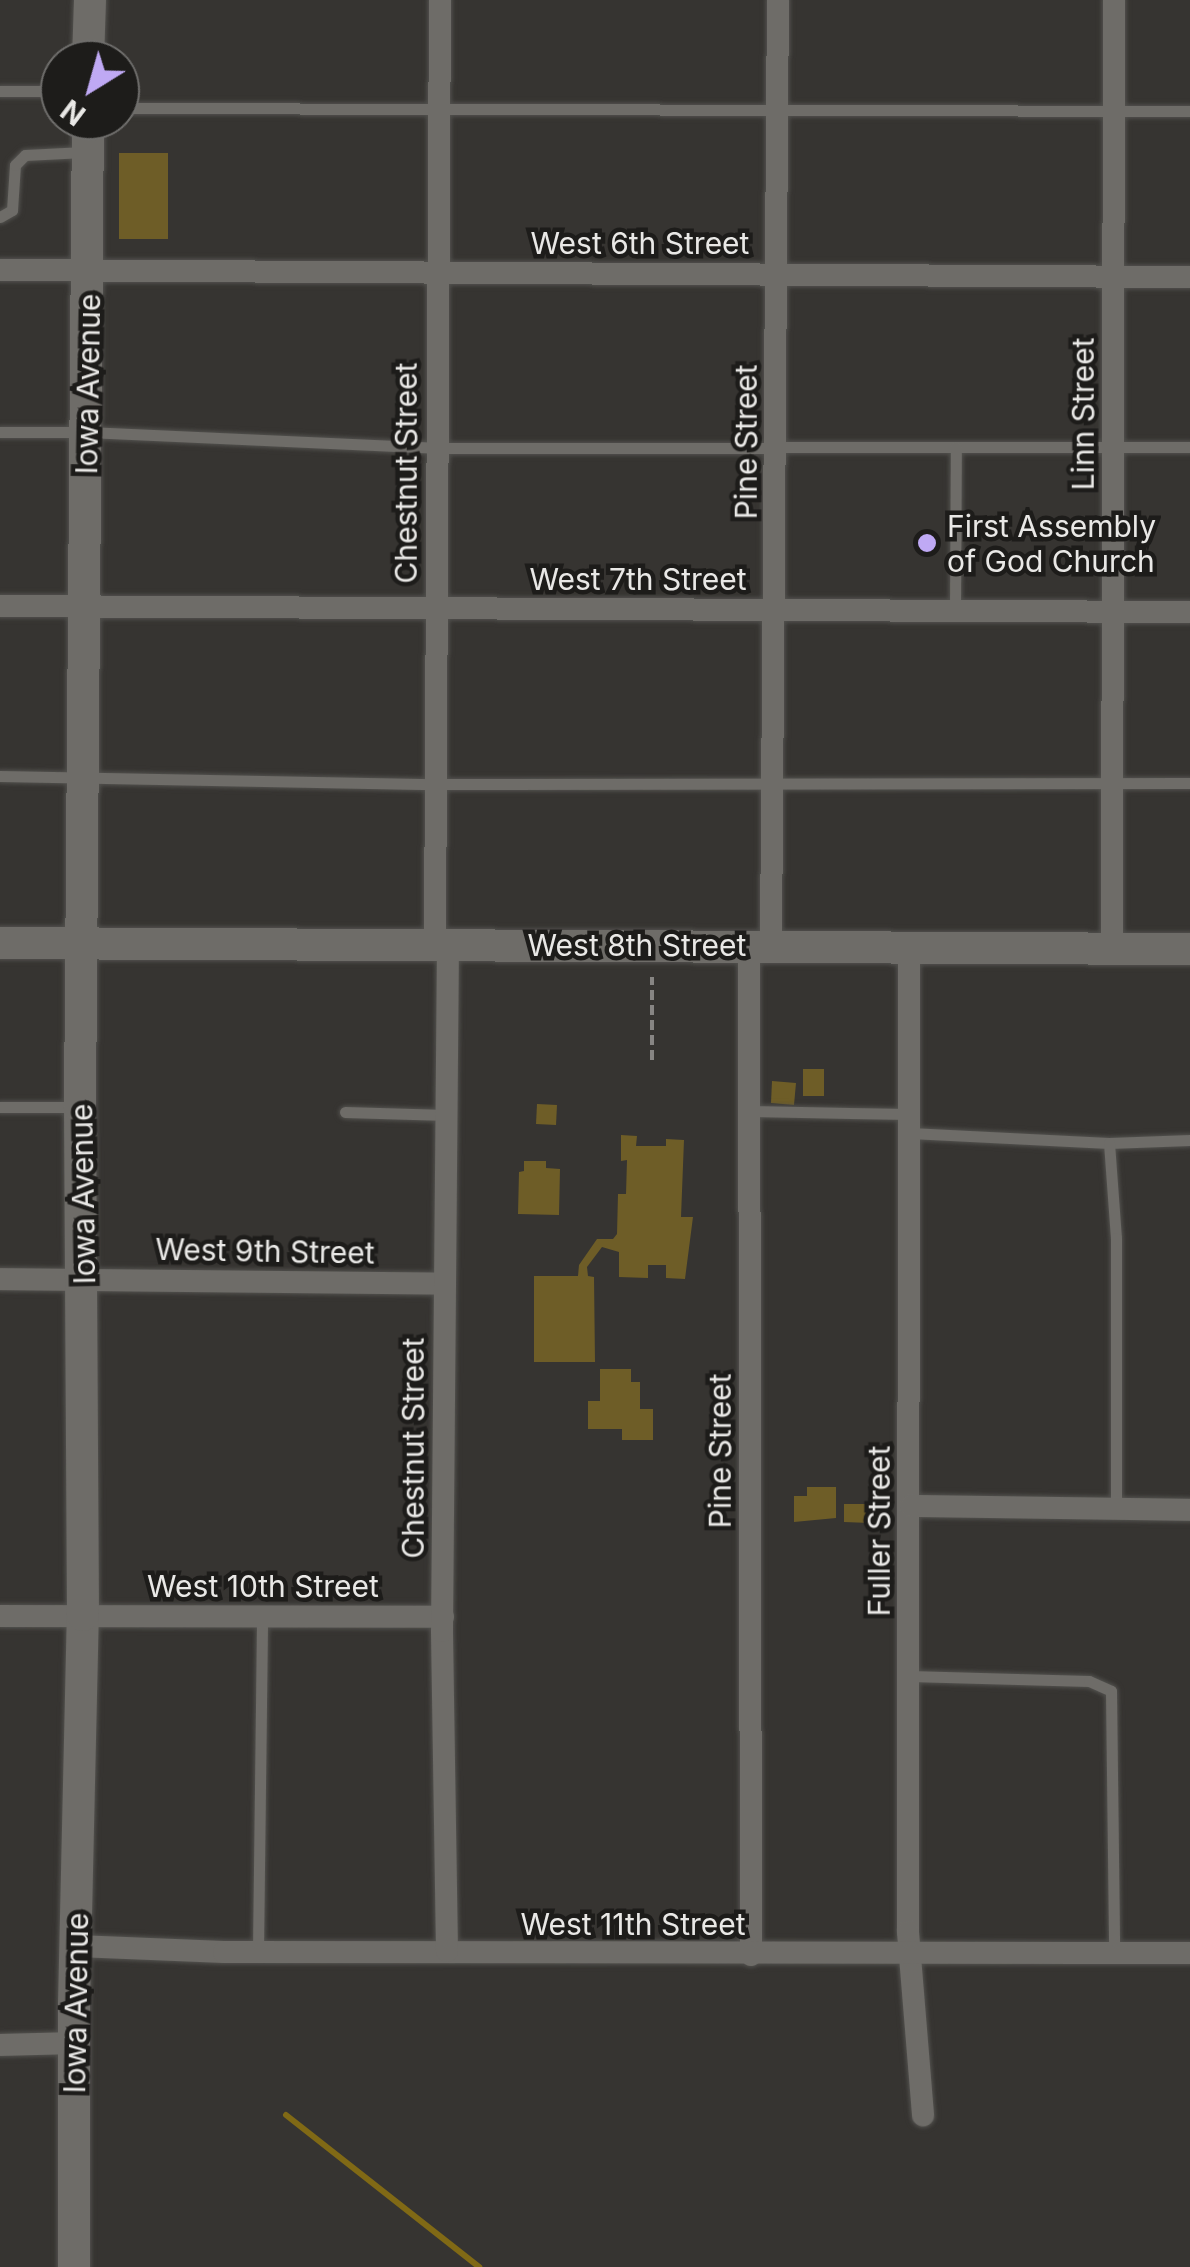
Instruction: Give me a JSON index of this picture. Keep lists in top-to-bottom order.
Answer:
{
  "streets": {
    "street": [
      "West 6th Street",
      "Iowa Avenue",
      "Linn Street",
      "Pine Street",
      "Chestnut Street",
      "West 7th Street",
      "West 8th Street",
      "West 9th Street",
      "Fuller Street",
      "West 10th Street",
      "West 11th Street"
    ]
  },
  "crossings": [
    ["West 6th Street", "Iowa Avenue"],
    ["West 6th Street", "Linn Street"],
    ["West 6th Street", "Pine Street"],
    ["West 6th Street", "Chestnut Street"],
    ["Iowa Avenue", "West 7th Street"],
    ["Iowa Avenue", "West 8th Street"],
    ["Iowa Avenue", "West 9th Street"],
    ["Iowa Avenue", "West 10th Street"],
    ["Iowa Avenue", "West 11th Street"],
    ["Linn Street", "West 7th Street"],
    ["Linn Street", "West 8th Street"],
    ["Pine Street", "West 7th Street"],
    ["Pine Street", "West 8th Street"],
    ["Pine Street", "West 11th Street"],
    ["Chestnut Street", "West 7th Street"],
    ["Chestnut Street", "West 8th Street"],
    ["Chestnut Street", "West 9th Street"],
    ["Chestnut Street", "West 10th Street"],
    ["Chestnut Street", "West 11th Street"],
    ["West 8th Street", "Fuller Street"],
    ["Fuller Street", "West 11th Street"]
  ],
  "places": ["First Assembly of God Church"],
  "north": "bottom left"
}
